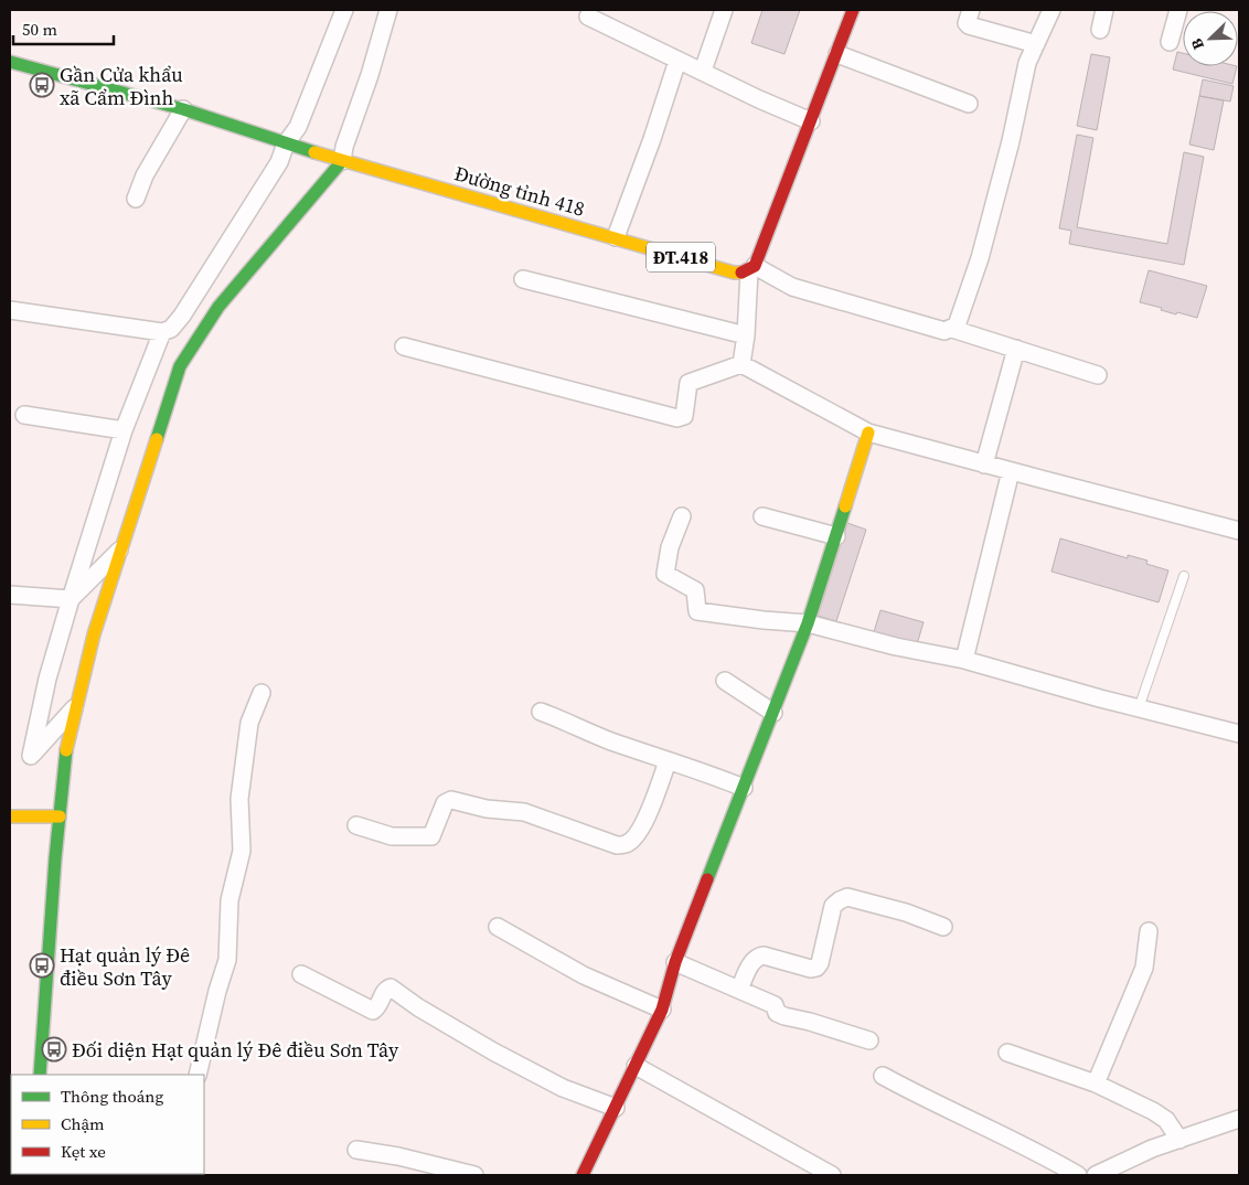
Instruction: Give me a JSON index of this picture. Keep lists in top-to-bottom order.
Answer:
{
  "streets": {
    "main road": ["Đường tỉnh 418", "ĐT.418"]
  },
  "places": {
    "bus stop": ["Gần Cửa khẩu xã Cẩm Đình", "Hạt quản lý Đê điều Sơn Tây", "Đối diện Hạt quản lý Đê điều Sơn Tây"]
  },
  "legend": ["Thông thoáng", "Chậm", "Kẹt xe"],
  "scale_bar": "50 m",
  "north": "bottom left"
}
